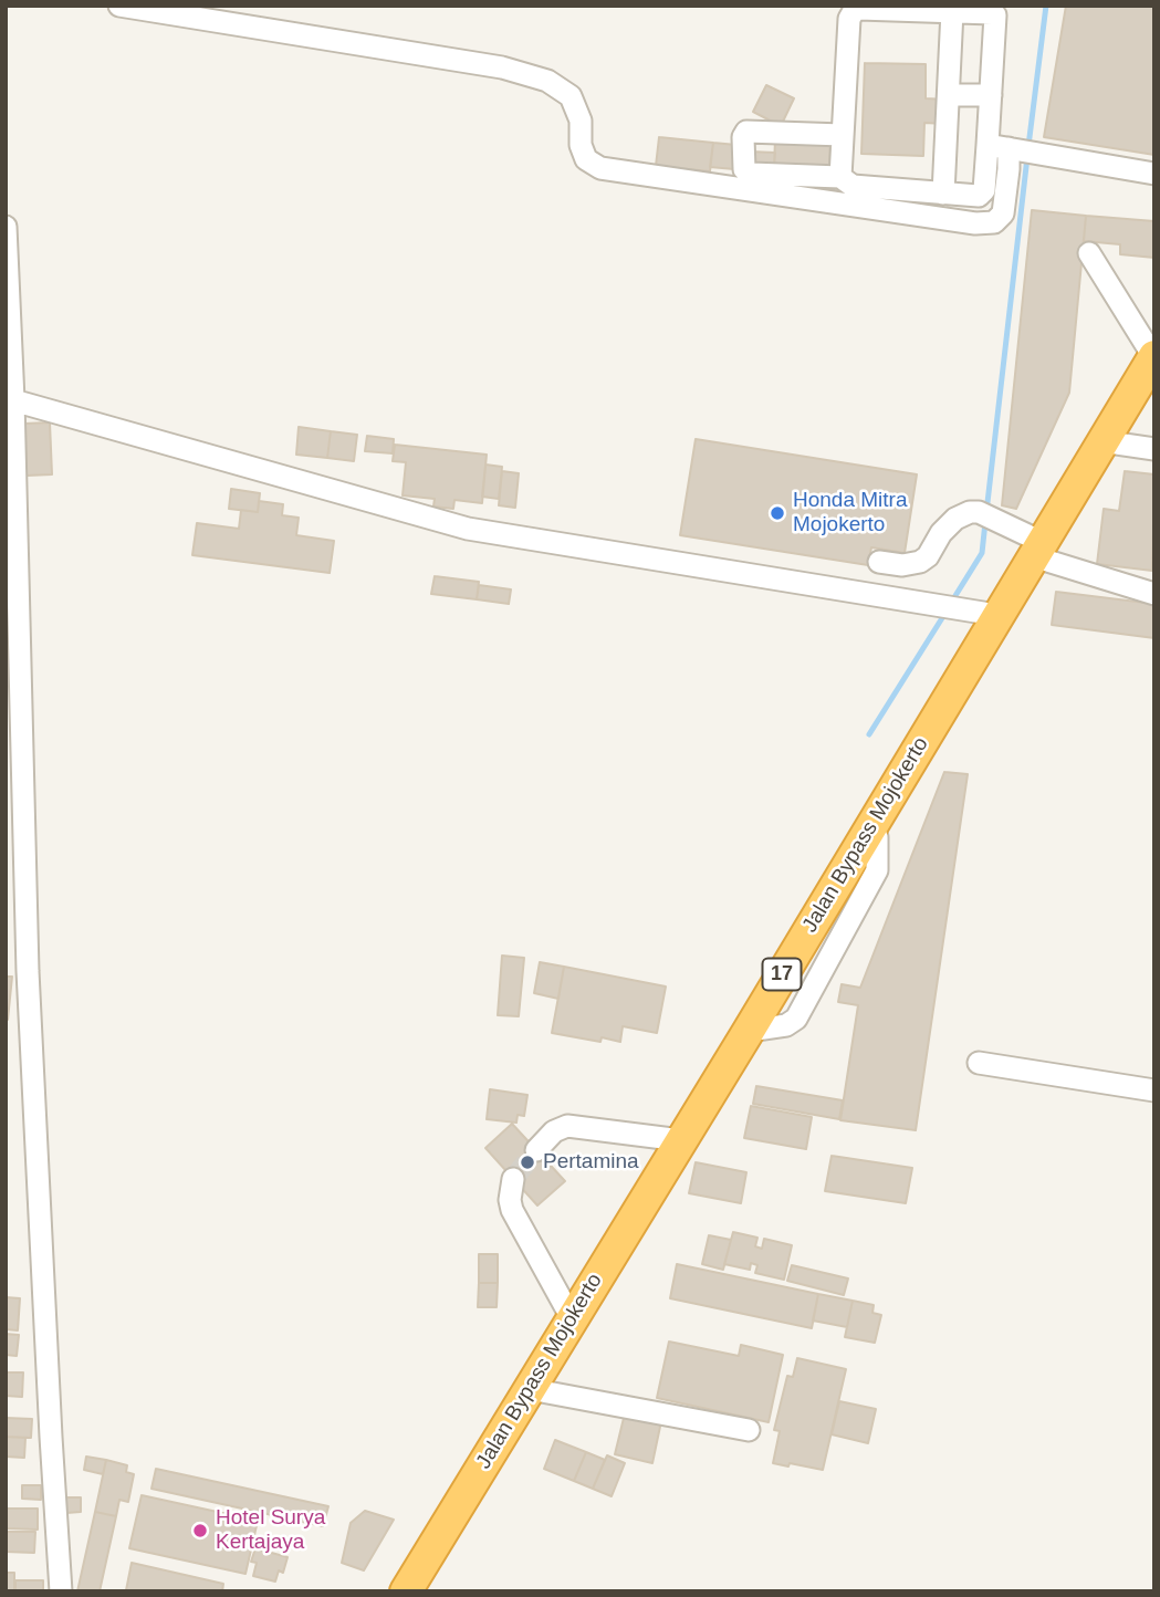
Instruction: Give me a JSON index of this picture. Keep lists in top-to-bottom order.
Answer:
{
  "streets": {
    "highway": ["Jalan Bypass Mojokerto", "17"]
  },
  "places": ["Honda Mitra Mojokerto", "Pertamina", "Hotel Surya Kertajaya"]
}
